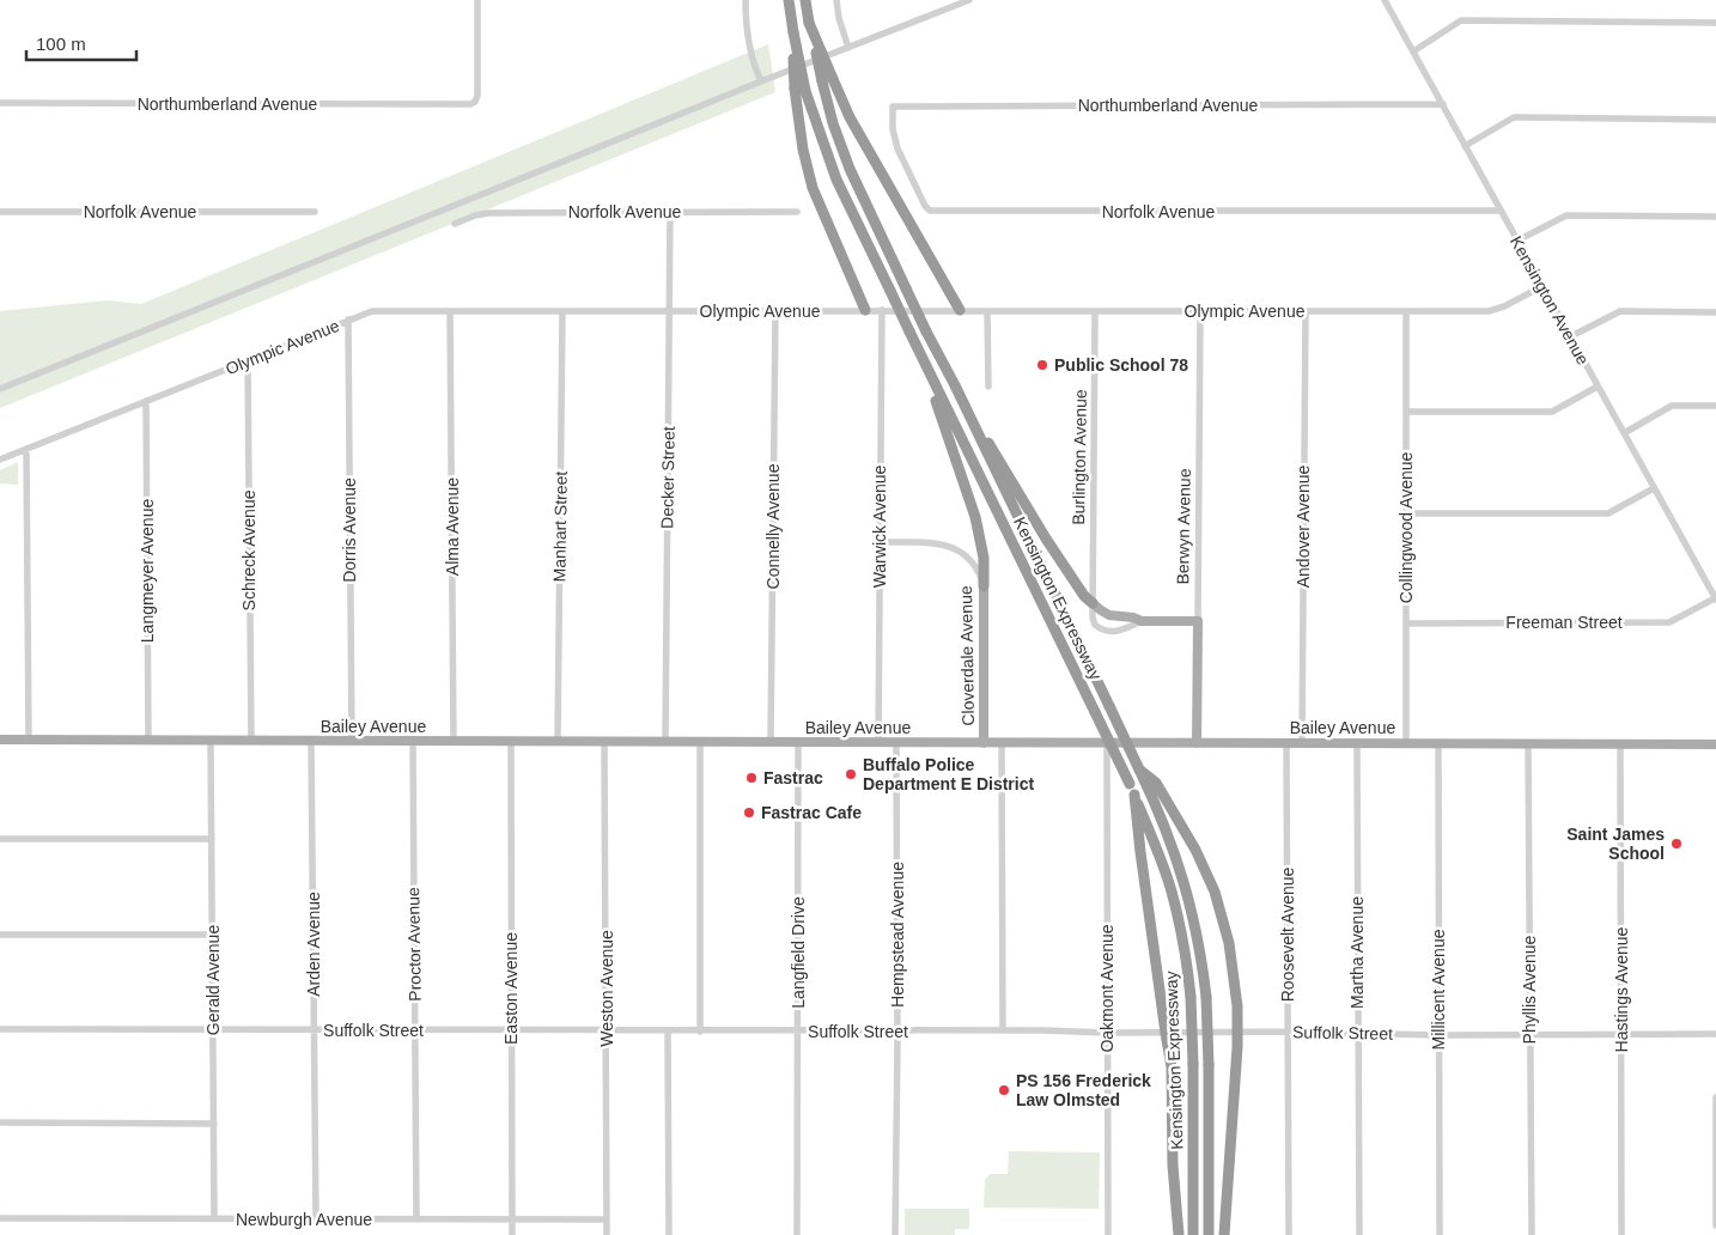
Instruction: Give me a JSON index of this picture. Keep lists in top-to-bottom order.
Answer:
{
  "streets": {
    "highway": ["Kensington Expressway"],
    "main road": [
      "Burlington Avenue",
      "Berwyn Avenue",
      "Cloverdale Avenue",
      "Bailey Avenue"
    ],
    "street": [
      "Northumberland Avenue",
      "Norfolk Avenue",
      "Kensington Avenue",
      "Olympic Avenue",
      "Decker Street",
      "Alma Avenue",
      "Manhart Street",
      "Connelly Avenue",
      "Warwick Avenue",
      "Andover Avenue",
      "Collingwood Avenue",
      "Dorris Avenue",
      "Schreck Avenue",
      "Langmeyer Avenue",
      "Freeman Street",
      "Hempstead Avenue",
      "Roosevelt Avenue",
      "Arden Avenue",
      "Proctor Avenue",
      "Langfield Drive",
      "Martha Avenue",
      "Gerald Avenue",
      "Easton Avenue",
      "Weston Avenue",
      "Oakmont Avenue",
      "Millicent Avenue",
      "Phyllis Avenue",
      "Hastings Avenue",
      "Suffolk Street",
      "Newburgh Avenue"
    ]
  },
  "crossings": [
    ["Northumberland Avenue", "Norfolk Avenue"],
    ["Northumberland Avenue", "Kensington Avenue"],
    ["Norfolk Avenue", "Kensington Avenue"],
    ["Norfolk Avenue", "Decker Street"],
    ["Kensington Avenue", "Olympic Avenue"],
    ["Kensington Avenue", "Freeman Street"],
    ["Olympic Avenue", "Burlington Avenue"],
    ["Olympic Avenue", "Decker Street"],
    ["Olympic Avenue", "Alma Avenue"],
    ["Olympic Avenue", "Manhart Street"],
    ["Olympic Avenue", "Connelly Avenue"],
    ["Olympic Avenue", "Warwick Avenue"],
    ["Olympic Avenue", "Berwyn Avenue"],
    ["Olympic Avenue", "Andover Avenue"],
    ["Olympic Avenue", "Collingwood Avenue"],
    ["Olympic Avenue", "Dorris Avenue"],
    ["Olympic Avenue", "Schreck Avenue"],
    ["Olympic Avenue", "Langmeyer Avenue"],
    ["Burlington Avenue", "Berwyn Avenue"],
    ["Decker Street", "Bailey Avenue"],
    ["Alma Avenue", "Bailey Avenue"],
    ["Manhart Street", "Bailey Avenue"],
    ["Connelly Avenue", "Bailey Avenue"],
    ["Warwick Avenue", "Cloverdale Avenue"],
    ["Warwick Avenue", "Bailey Avenue"],
    ["Berwyn Avenue", "Bailey Avenue"],
    ["Andover Avenue", "Bailey Avenue"],
    ["Collingwood Avenue", "Freeman Street"],
    ["Collingwood Avenue", "Bailey Avenue"],
    ["Dorris Avenue", "Bailey Avenue"],
    ["Schreck Avenue", "Bailey Avenue"],
    ["Langmeyer Avenue", "Bailey Avenue"],
    ["Cloverdale Avenue", "Bailey Avenue"],
    ["Bailey Avenue", "Hempstead Avenue"],
    ["Bailey Avenue", "Roosevelt Avenue"],
    ["Bailey Avenue", "Arden Avenue"],
    ["Bailey Avenue", "Proctor Avenue"],
    ["Bailey Avenue", "Langfield Drive"],
    ["Bailey Avenue", "Martha Avenue"],
    ["Bailey Avenue", "Gerald Avenue"],
    ["Bailey Avenue", "Easton Avenue"],
    ["Bailey Avenue", "Weston Avenue"],
    ["Bailey Avenue", "Oakmont Avenue"],
    ["Bailey Avenue", "Millicent Avenue"],
    ["Bailey Avenue", "Phyllis Avenue"],
    ["Bailey Avenue", "Hastings Avenue"],
    ["Hempstead Avenue", "Suffolk Street"],
    ["Roosevelt Avenue", "Suffolk Street"],
    ["Arden Avenue", "Suffolk Street"],
    ["Arden Avenue", "Newburgh Avenue"],
    ["Proctor Avenue", "Suffolk Street"],
    ["Proctor Avenue", "Newburgh Avenue"],
    ["Langfield Drive", "Suffolk Street"],
    ["Martha Avenue", "Suffolk Street"],
    ["Gerald Avenue", "Suffolk Street"],
    ["Gerald Avenue", "Newburgh Avenue"],
    ["Easton Avenue", "Suffolk Street"],
    ["Easton Avenue", "Newburgh Avenue"],
    ["Weston Avenue", "Suffolk Street"],
    ["Weston Avenue", "Newburgh Avenue"],
    ["Oakmont Avenue", "Suffolk Street"],
    ["Millicent Avenue", "Suffolk Street"],
    ["Phyllis Avenue", "Suffolk Street"],
    ["Hastings Avenue", "Suffolk Street"]
  ],
  "places": [
    "Public School 78",
    "Buffalo Police Department E District",
    "Fastrac",
    "Fastrac Cafe",
    "Saint James School",
    "PS 156 Frederick Law Olmsted"
  ],
  "scale_bar": "100 m"
}
